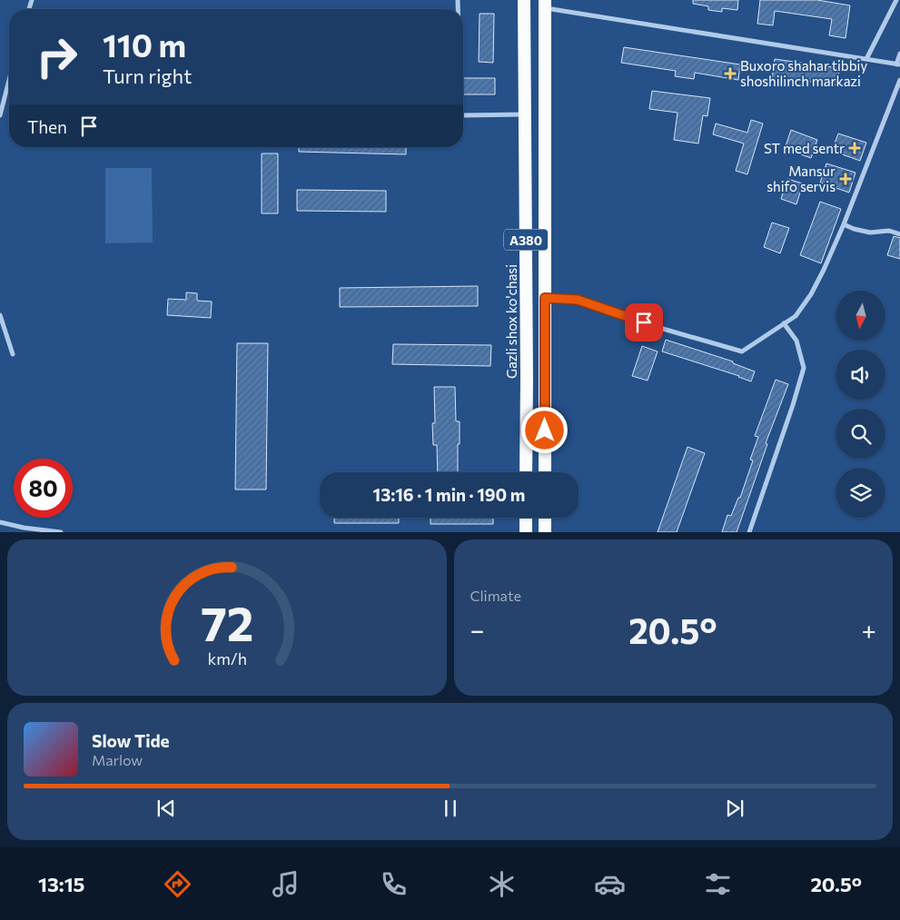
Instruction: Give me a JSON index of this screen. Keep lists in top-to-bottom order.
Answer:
{
  "streets": {
    "highway": ["A380", "Gazli shox ko'chasi"]
  },
  "places": {
    "health": ["Buxoro shahar tibbiy shoshilinch markazi", "ST med sentr", "Mansur shifo servis"]
  },
  "north": "bottom",
  "page": {
    "turn": ["110 m", "Turn right"],
    "then": "Then",
    "limit": "80",
    "trip": "13:16 · 1 min · 190 m",
    "tile": "Climate",
    "heat": ["−", "20.5°", "+"],
    "song": ["Slow Tide", "Marlow"],
    "tabs": ["13:15", "20.5°"],
    "gauge": ["72", "km/h"]
  }
}
